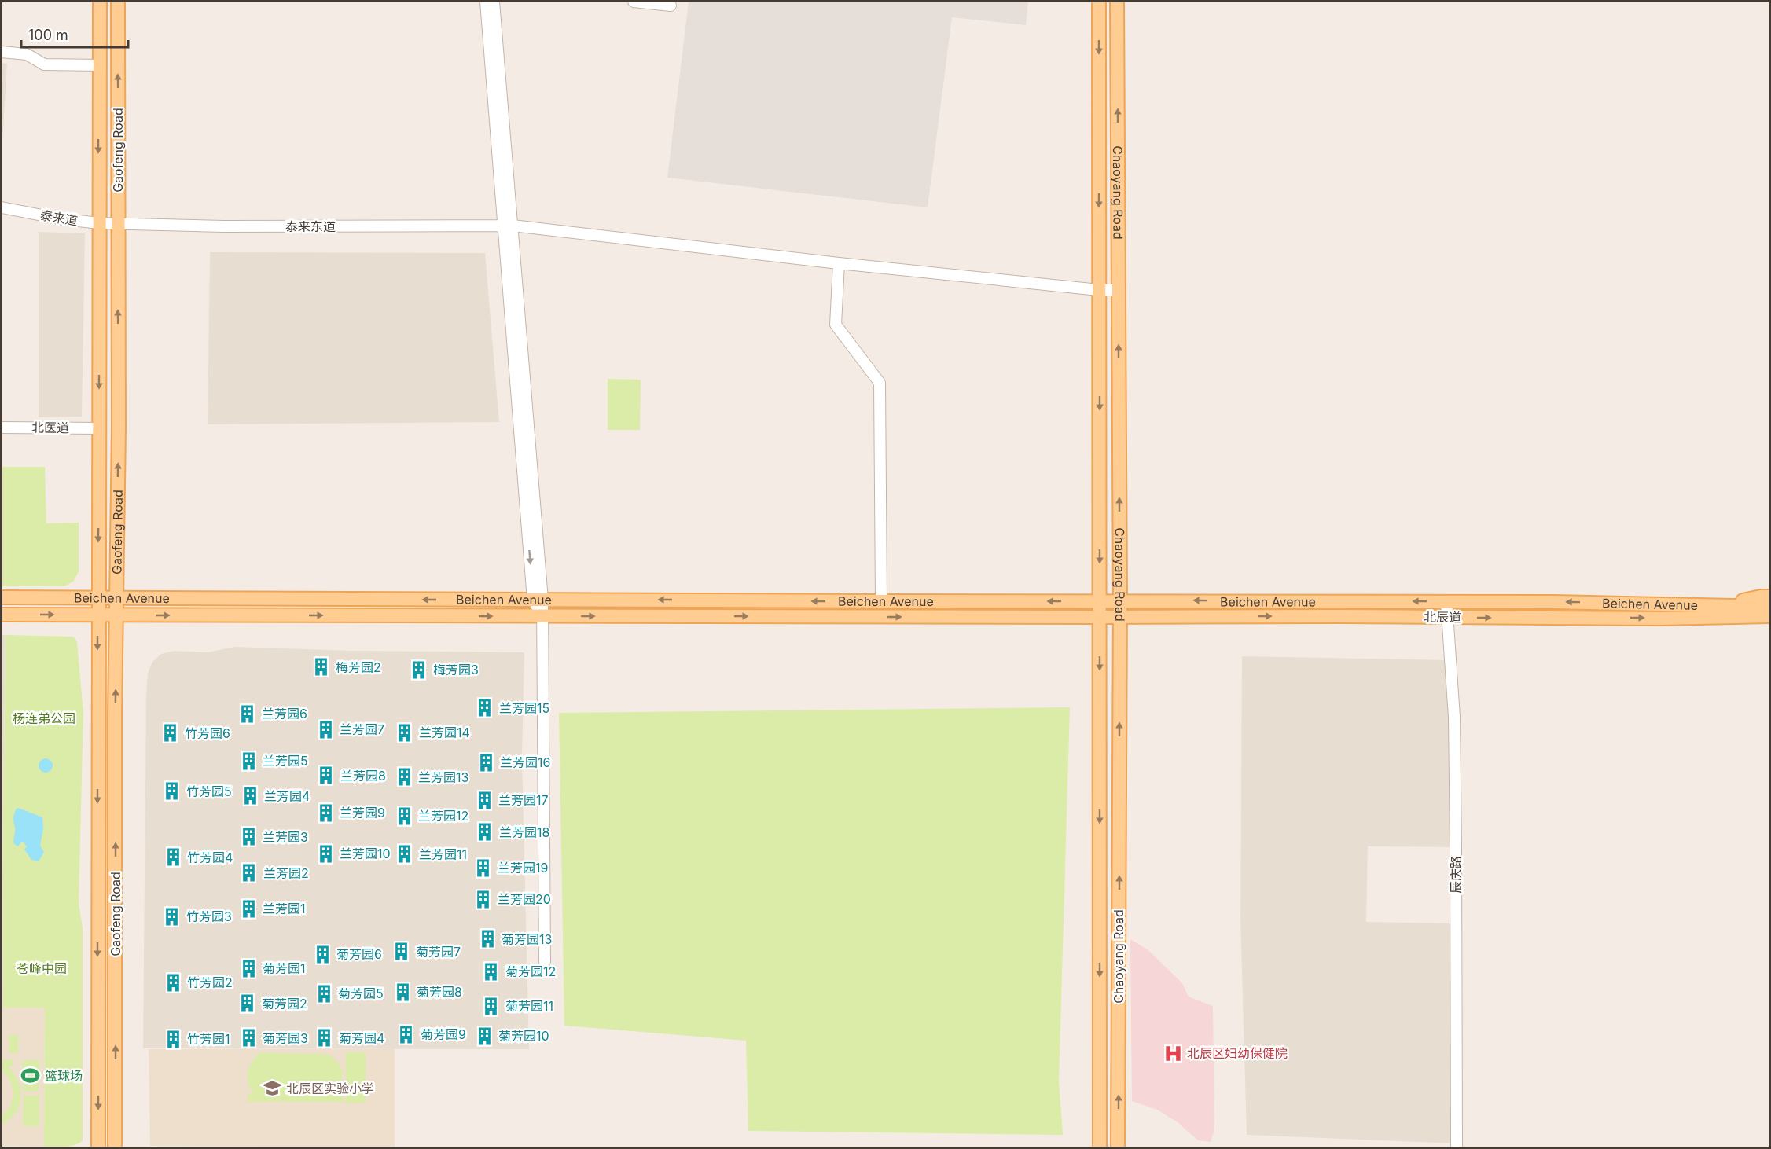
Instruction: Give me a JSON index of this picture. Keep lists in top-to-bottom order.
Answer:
{
  "streets": {
    "main road": [
      "Gaofeng Road",
      "Chaoyang Road",
      "Beichen Avenue",
      "北辰道"
    ],
    "street": [
      "泰来道",
      "泰来东道",
      "北医道",
      "辰庆路"
    ]
  },
  "crossings": [
    ["Gaofeng Road", "泰来道"],
    ["Gaofeng Road", "泰来东道"],
    ["Gaofeng Road", "北医道"],
    ["Gaofeng Road", "Beichen Avenue"],
    ["Chaoyang Road", "泰来东道"],
    ["Chaoyang Road", "Beichen Avenue"],
    ["Chaoyang Road", "北辰道"],
    ["泰来道", "泰来东道"],
    ["Beichen Avenue", "北辰道"],
    ["Beichen Avenue", "辰庆路"],
    ["北辰道", "辰庆路"]
  ],
  "one_way": ["北辰道"],
  "parks": ["杨连弟公园", "苍峰中园"],
  "places": {
    "building": [
      "梅芳园2",
      "梅芳园3",
      "兰芳园15",
      "兰芳园6",
      "兰芳园7",
      "兰芳园14",
      "竹芳园6",
      "兰芳园5",
      "兰芳园16",
      "兰芳园8",
      "兰芳园13",
      "竹芳园5",
      "兰芳园4",
      "兰芳园17",
      "兰芳园9",
      "兰芳园12",
      "兰芳园18",
      "兰芳园3",
      "兰芳园10",
      "兰芳园11",
      "竹芳园4",
      "兰芳园19",
      "兰芳园2",
      "兰芳园20",
      "兰芳园1",
      "竹芳园3",
      "菊芳园13",
      "菊芳园7",
      "菊芳园6",
      "菊芳园1",
      "菊芳园12",
      "竹芳园2",
      "菊芳园8",
      "菊芳园5",
      "菊芳园2",
      "菊芳园11",
      "菊芳园9",
      "菊芳园10",
      "菊芳园3",
      "菊芳园4",
      "竹芳园1"
    ],
    "hospital": ["北辰区妇幼保健院"],
    "sports": ["篮球场"],
    "school or university": ["北辰区实验小学"]
  },
  "scale_bar": "100 m"
}
